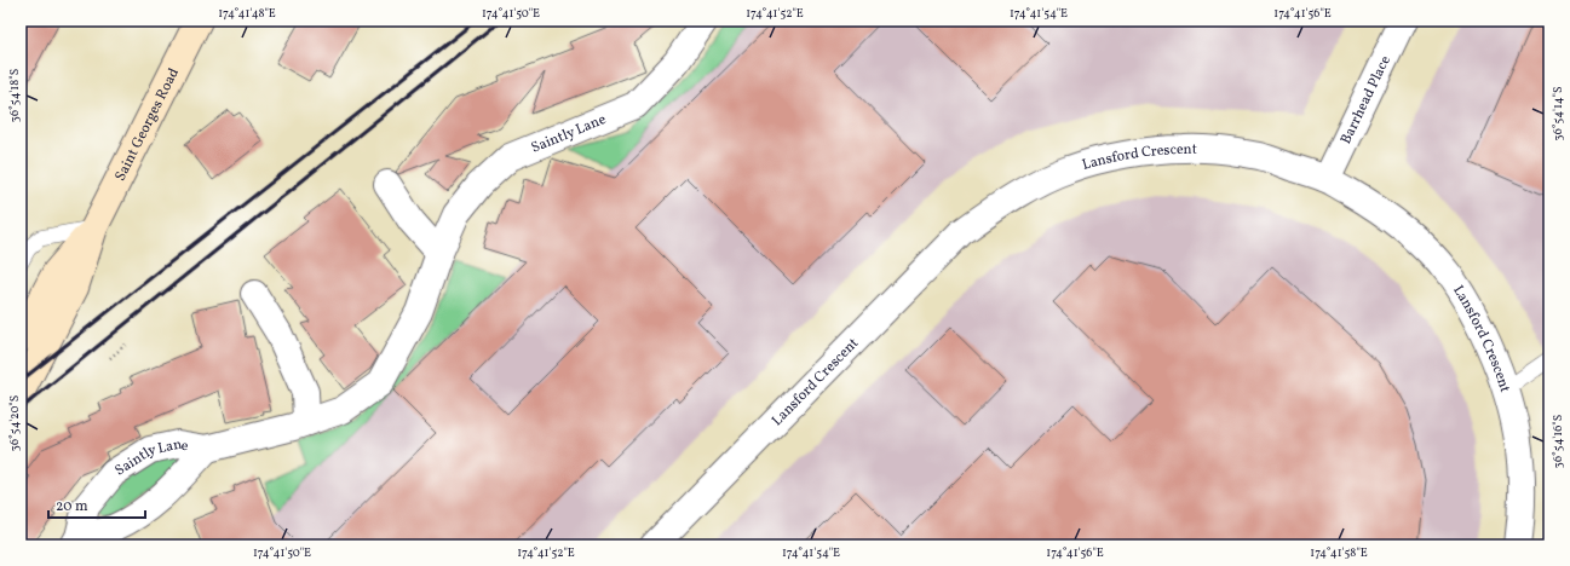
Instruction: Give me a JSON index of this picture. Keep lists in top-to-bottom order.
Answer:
{
  "streets": {
    "main road": ["Saint Georges Road"],
    "street": ["Barrhead Place", "Saintly Lane", "Lansford Crescent"]
  },
  "crossings": [
    ["Barrhead Place", "Lansford Crescent"]
  ],
  "scale_bar": "20 m",
  "coordinates": [
    "174°41'48\"E",
    "174°41'50\"E",
    "174°41'52\"E",
    "174°41'54\"E",
    "174°41'56\"E",
    "36°54'18\"S",
    "36°54'14\"S",
    "36°54'20\"S",
    "36°54'16\"S",
    "174°41'58\"E"
  ]
}
